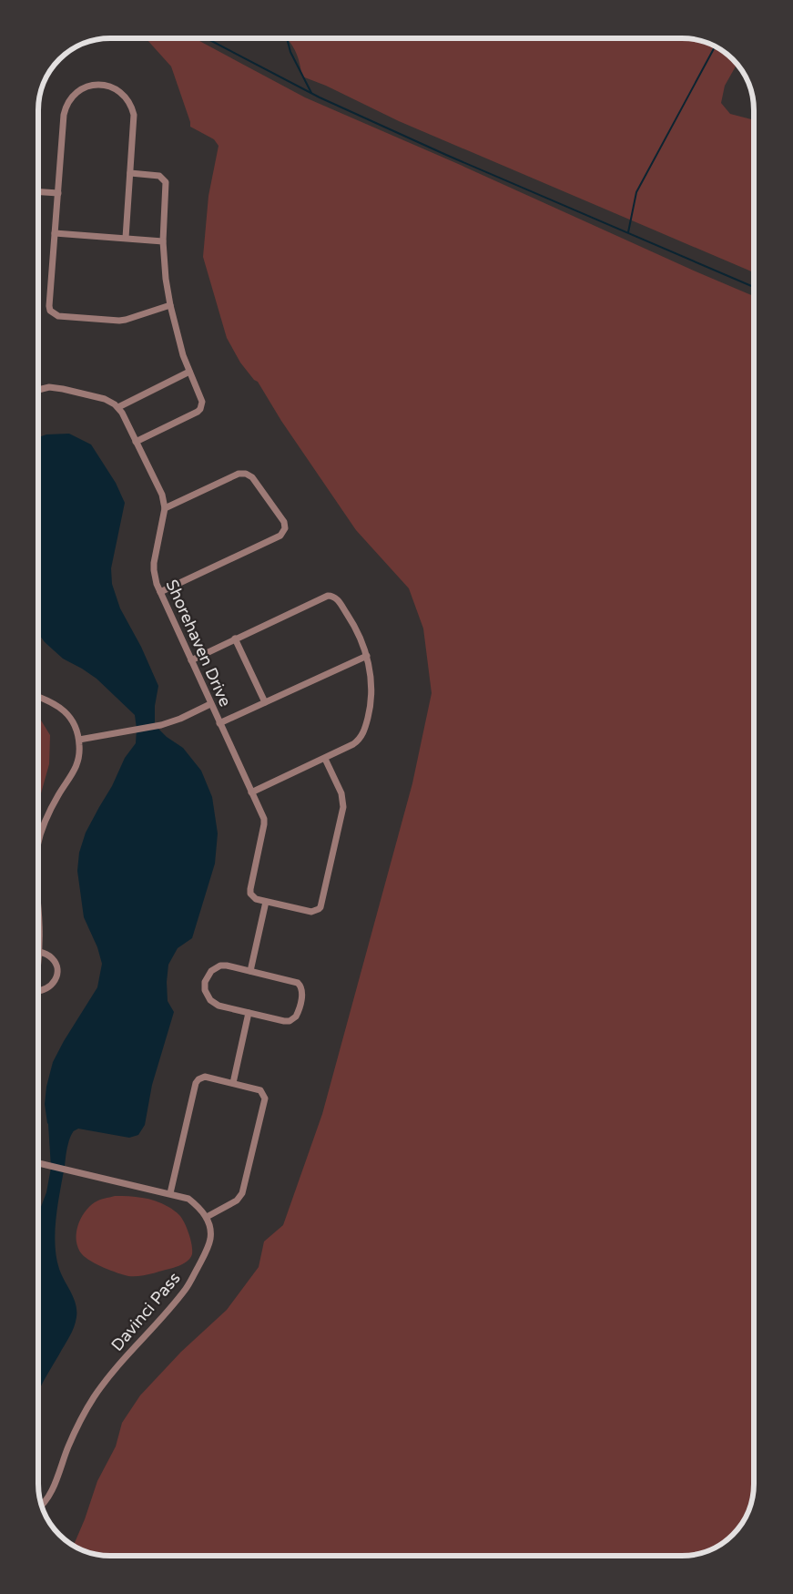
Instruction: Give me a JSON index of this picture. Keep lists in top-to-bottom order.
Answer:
{
  "streets": {
    "street": ["Shorehaven Drive", "Davinci Pass"]
  }
}
